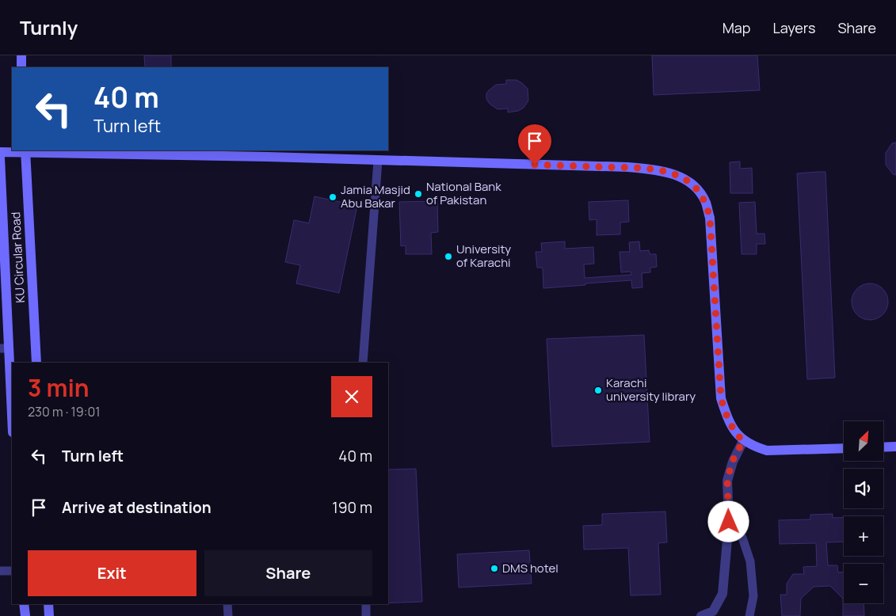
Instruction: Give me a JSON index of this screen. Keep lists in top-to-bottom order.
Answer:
{
  "streets": {
    "street": ["KU Circular Road"]
  },
  "places": [
    "National Bank of Pakistan",
    "Jamia Masjid Abu Bakar",
    "University of Karachi",
    "Karachi university library",
    "DMS hotel"
  ],
  "north": "top right",
  "page": {
    "header": "Turnly",
    "nav": ["Map", "Layers", "Share"],
    "turn": ["40 m", "Turn left"],
    "heading": ["3 min", "230 m · 19:01"],
    "map_buttons": ["+", "−"],
    "list": [
      {
        "name": "Turn left",
        "value": "40 m"
      },
      {
        "name": "Arrive at destination",
        "value": "190 m"
      }
    ],
    "buttons": ["Exit", "Share"]
  }
}
